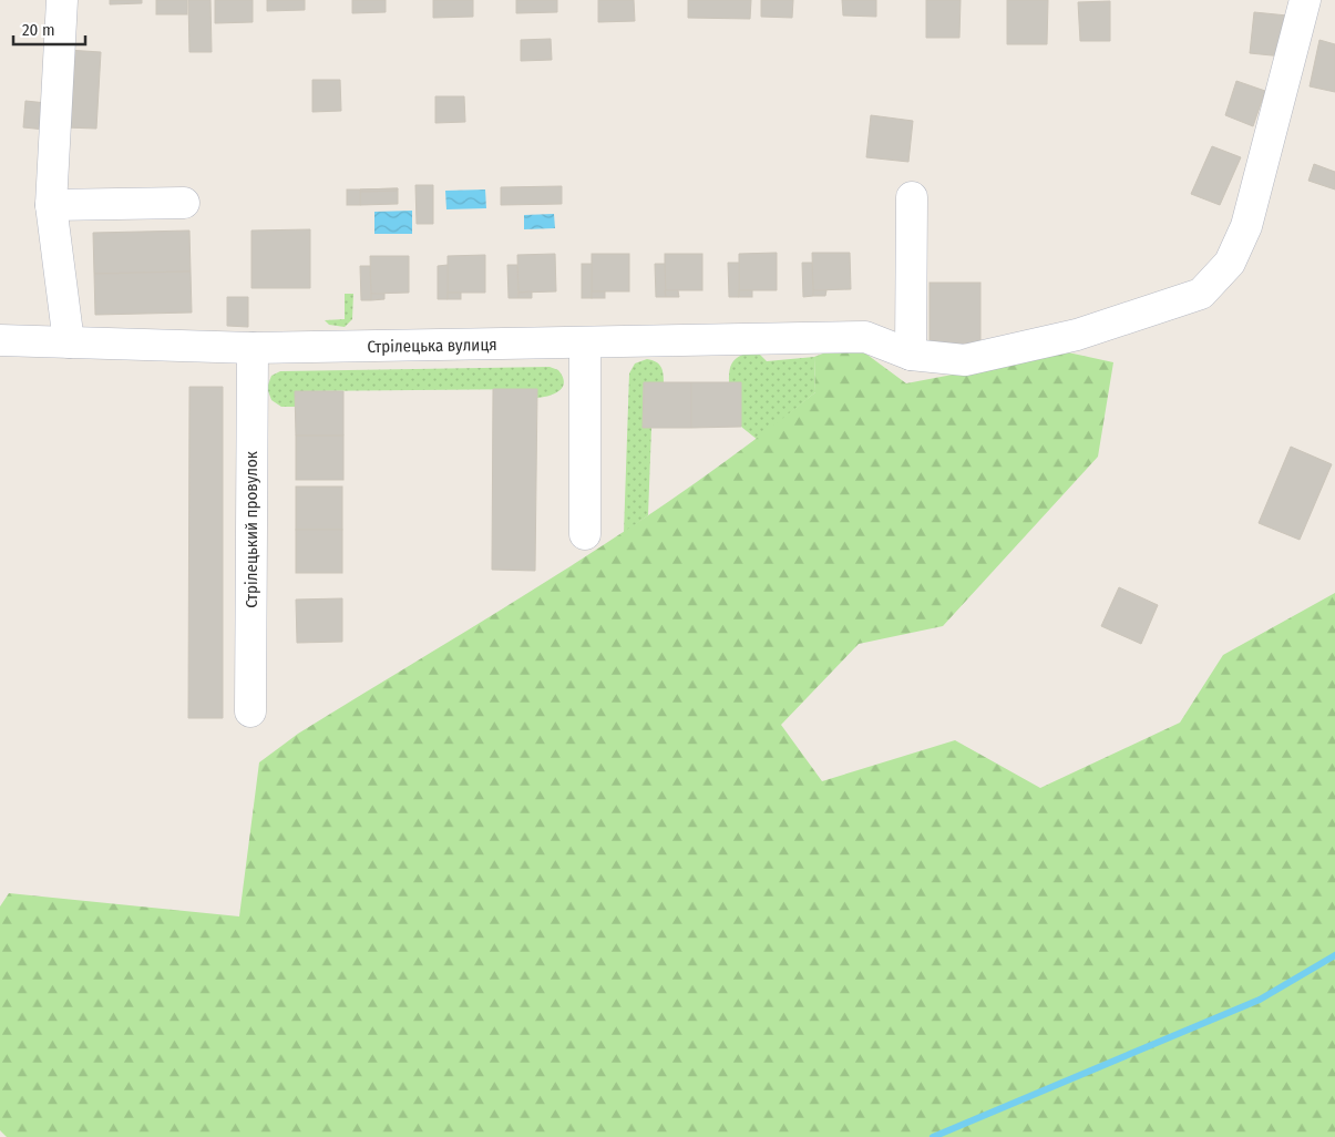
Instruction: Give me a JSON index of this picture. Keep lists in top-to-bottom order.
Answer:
{
  "streets": {
    "street": ["Стрілецька вулиця", "Стрілецький провулок"]
  },
  "crossings": [
    ["Стрілецька вулиця", "Стрілецький провулок"]
  ],
  "scale_bar": "20 m"
}
